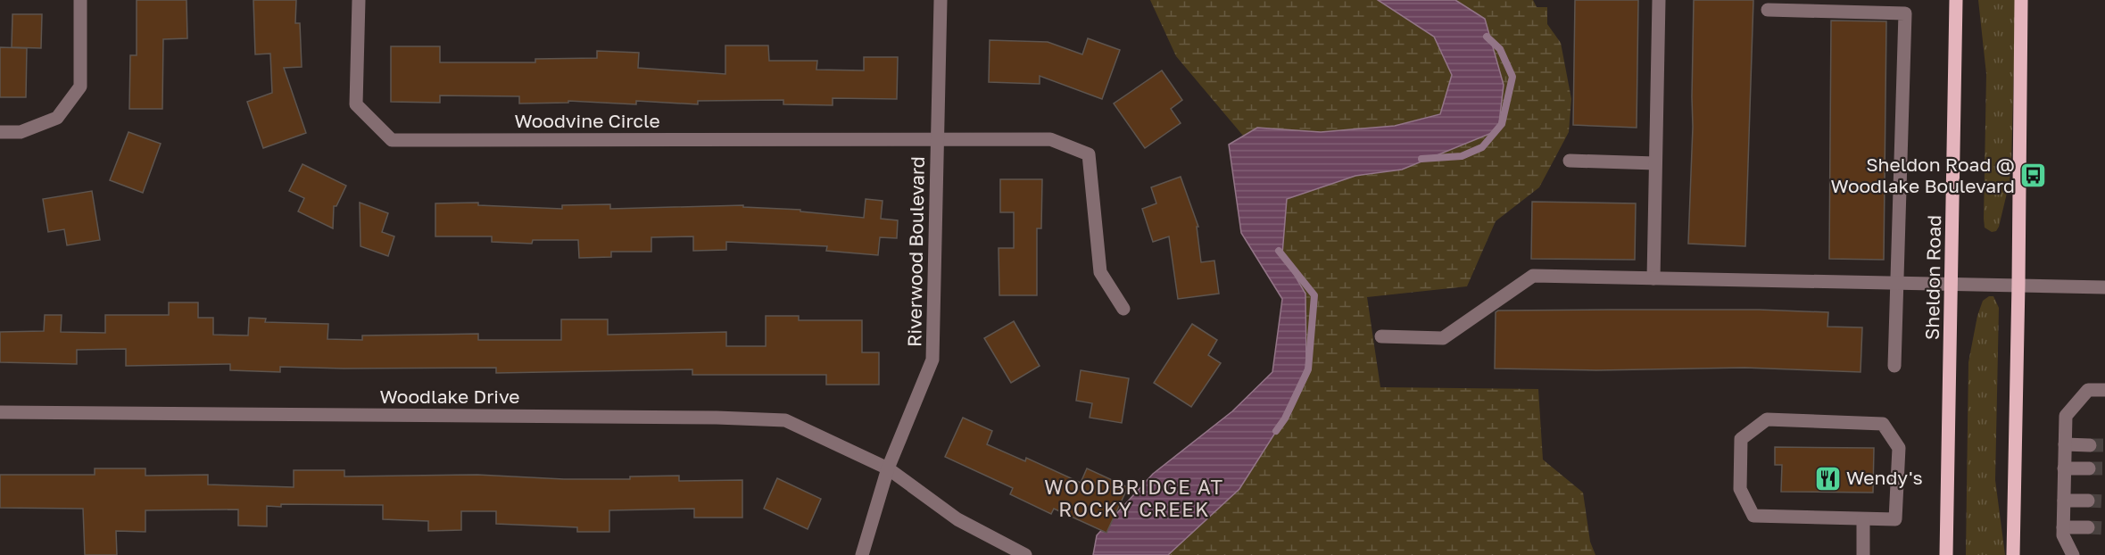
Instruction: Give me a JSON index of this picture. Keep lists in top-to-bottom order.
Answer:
{
  "streets": {
    "main road": ["Sheldon Road"],
    "street": ["Woodvine Circle", "Riverwood Boulevard", "Woodlake Drive"]
  },
  "crossings": [
    ["Woodvine Circle", "Riverwood Boulevard"],
    ["Riverwood Boulevard", "Woodlake Drive"]
  ],
  "districts": ["WOODBRIDGE AT ROCKY CREEK"],
  "places": {
    "bus stop": ["Sheldon Road @ Woodlake Boulevard"],
    "restaurant": ["Wendy's"]
  }
}
